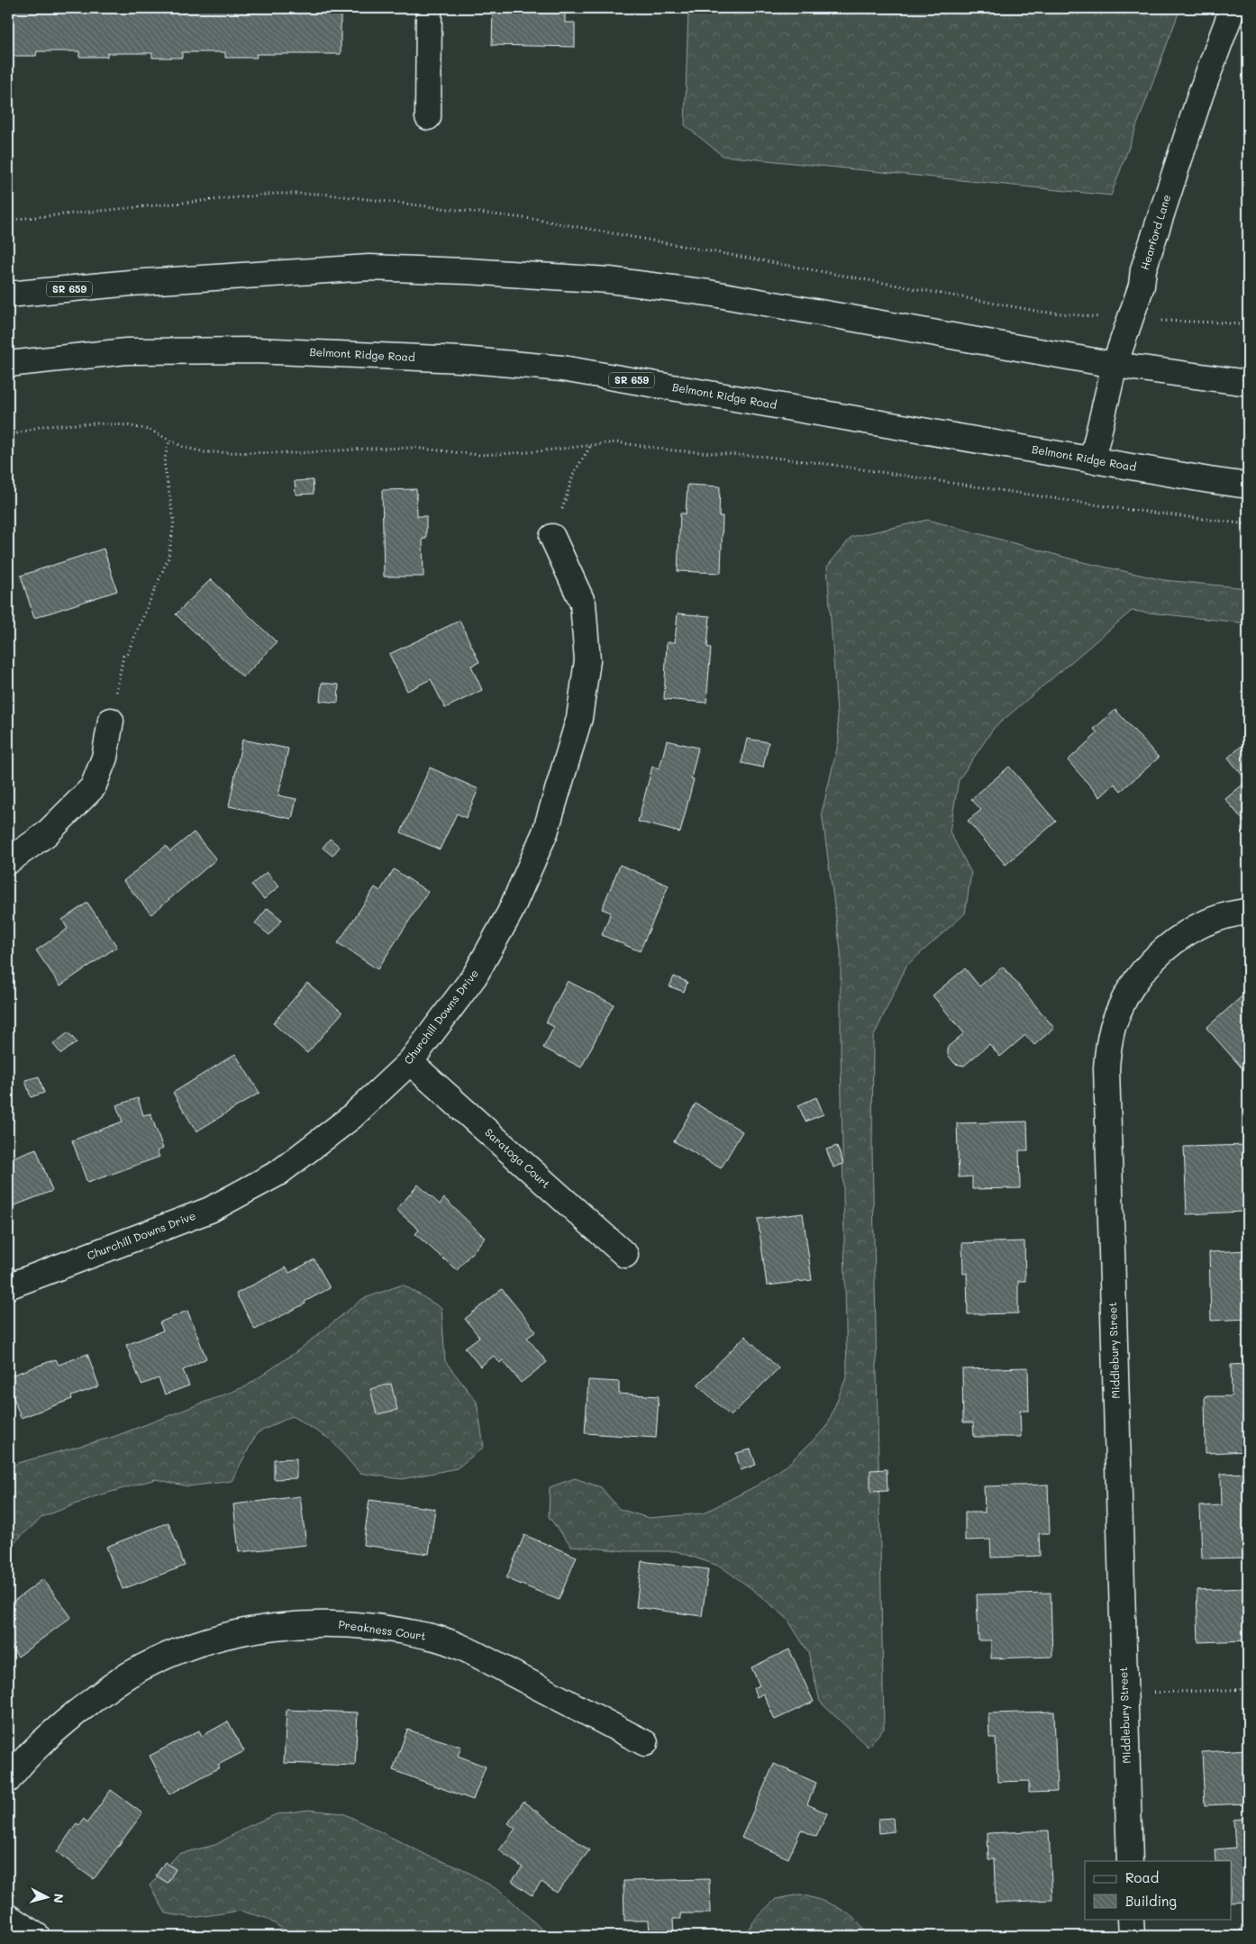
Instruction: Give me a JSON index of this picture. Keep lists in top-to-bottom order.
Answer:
{
  "streets": {
    "street": [
      "Hearford Lane",
      "SR 659",
      "Belmont Ridge Road",
      "Churchill Downs Drive",
      "Saratoga Court",
      "Middlebury Street",
      "Preakness Court"
    ]
  },
  "crossings": [
    ["Hearford Lane", "SR 659"],
    ["Hearford Lane", "Belmont Ridge Road"],
    ["Churchill Downs Drive", "Saratoga Court"]
  ],
  "legend": ["Road", "Building"],
  "north": "right"
}
